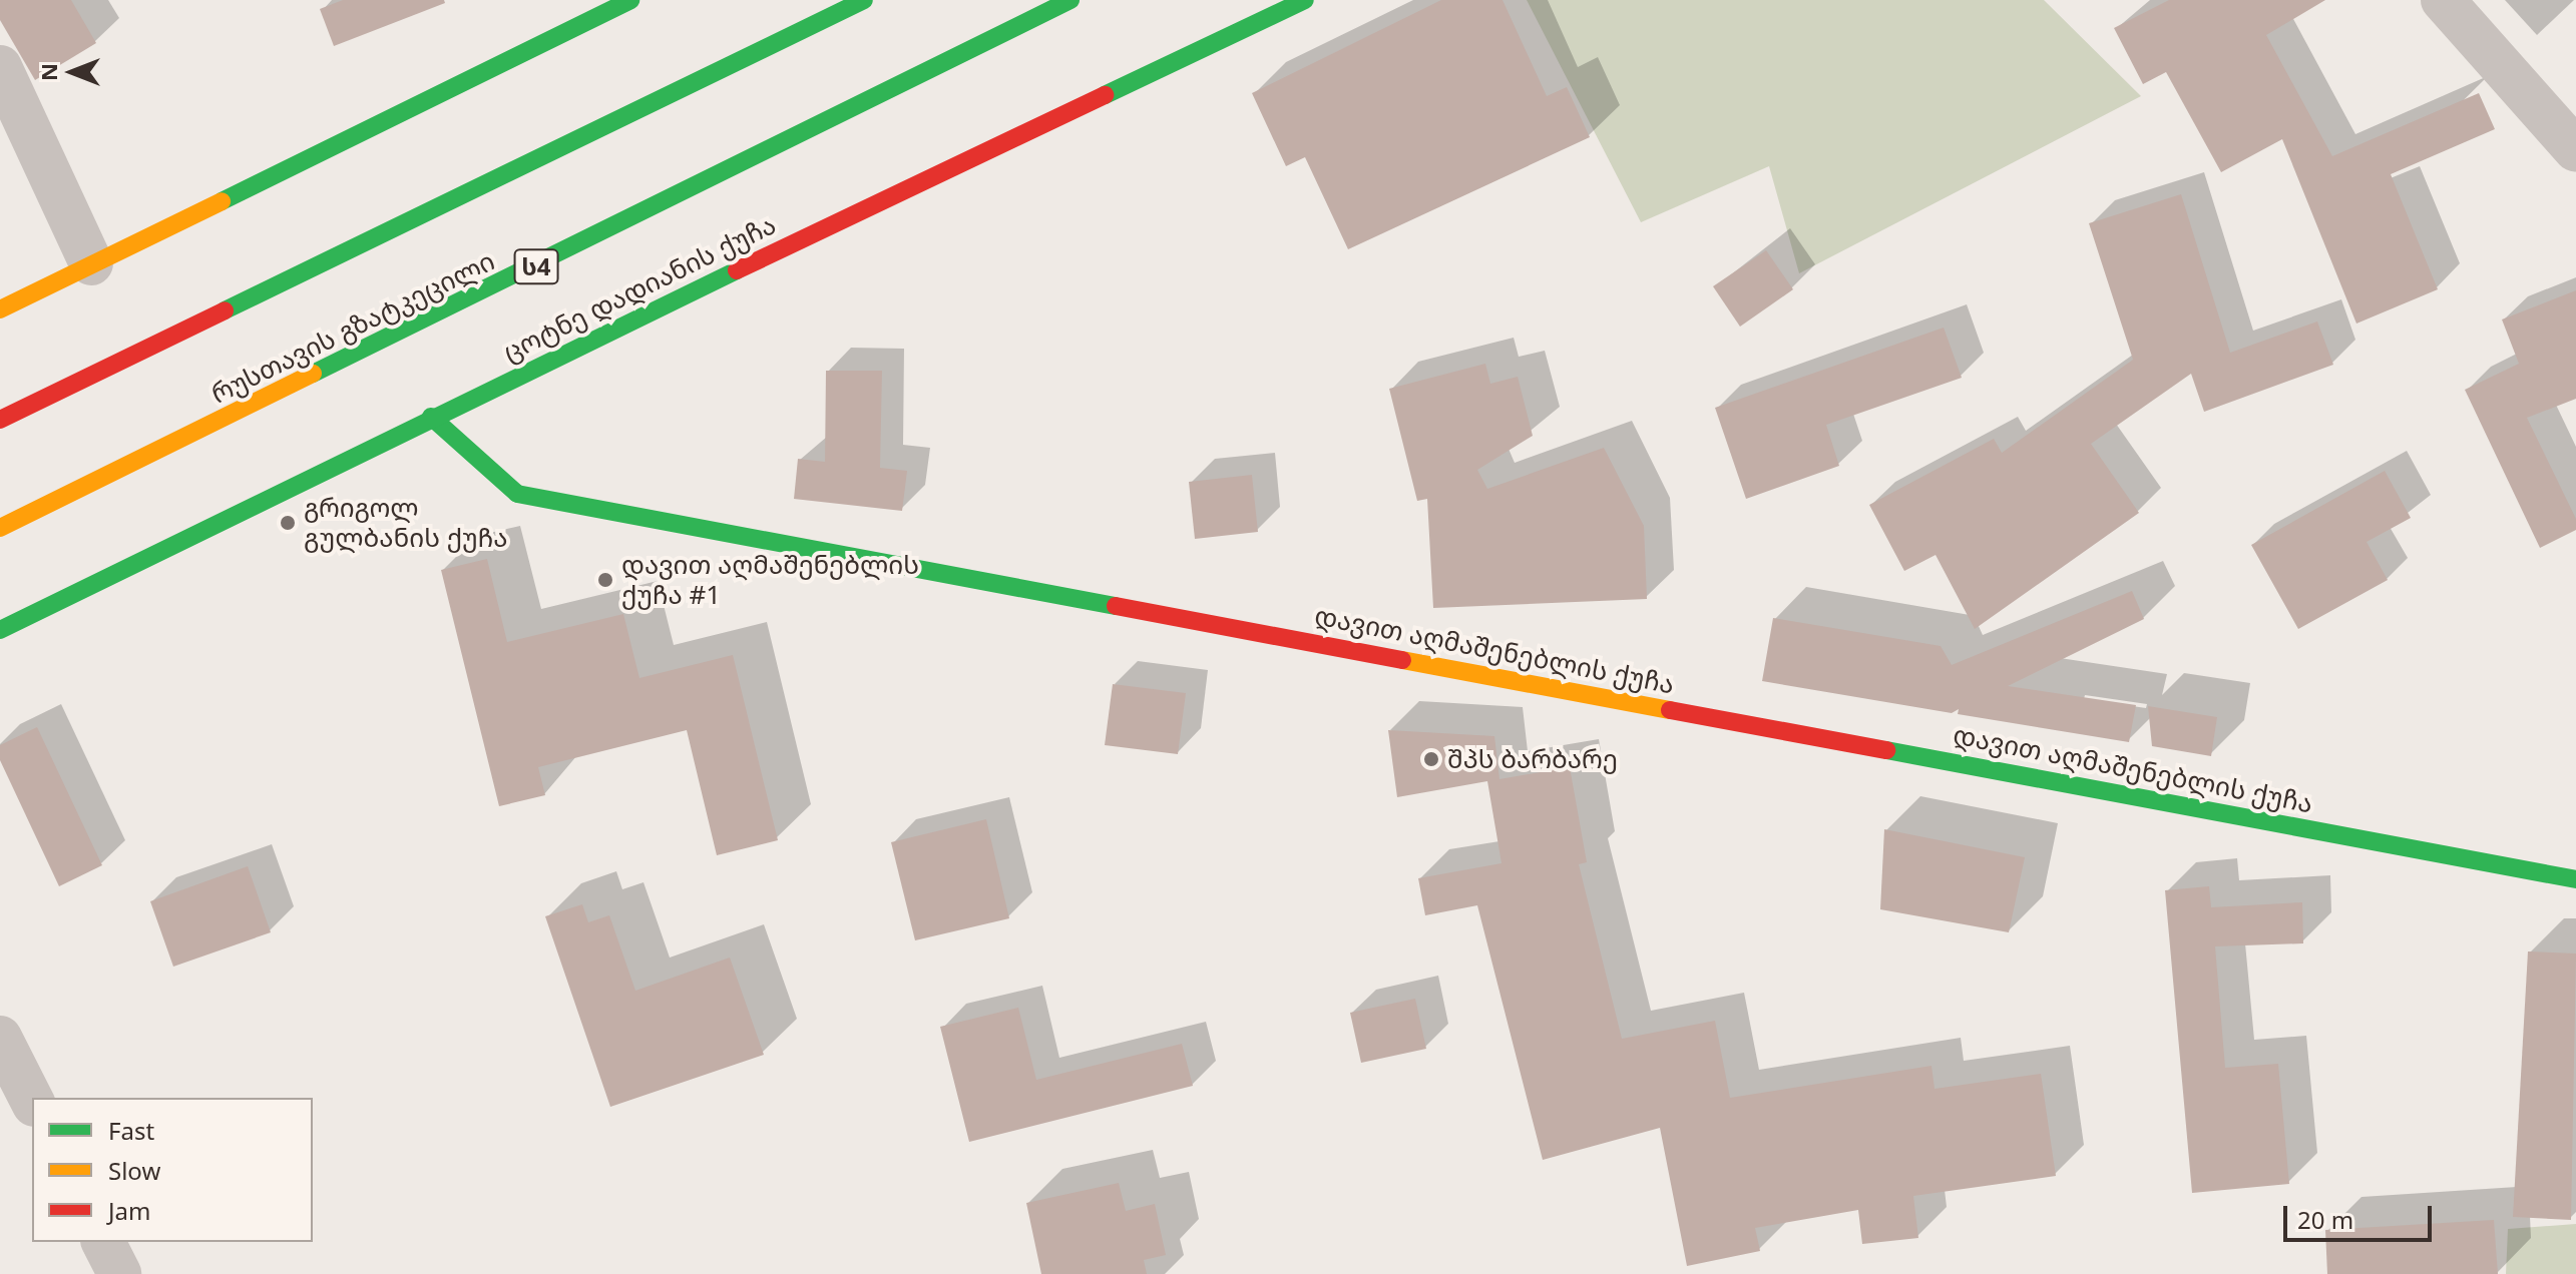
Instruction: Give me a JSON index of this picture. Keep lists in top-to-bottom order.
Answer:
{
  "streets": {
    "main road": [
      "ს4",
      "ცოტნე დადიანის ქუჩა",
      "რუსთავის გზატკეცილი",
      "დავით აღმაშენებლის ქუჩა"
    ]
  },
  "crossings": [
    ["ცოტნე დადიანის ქუჩა", "დავით აღმაშენებლის ქუჩა"]
  ],
  "places": ["გრიგოლ გულბანის ქუჩა", "დავით აღმაშენებლის ქუჩა #1", "შპს ბარბარე"],
  "legend": ["Fast", "Slow", "Jam"],
  "scale_bar": "20 m",
  "north": "left"
}
